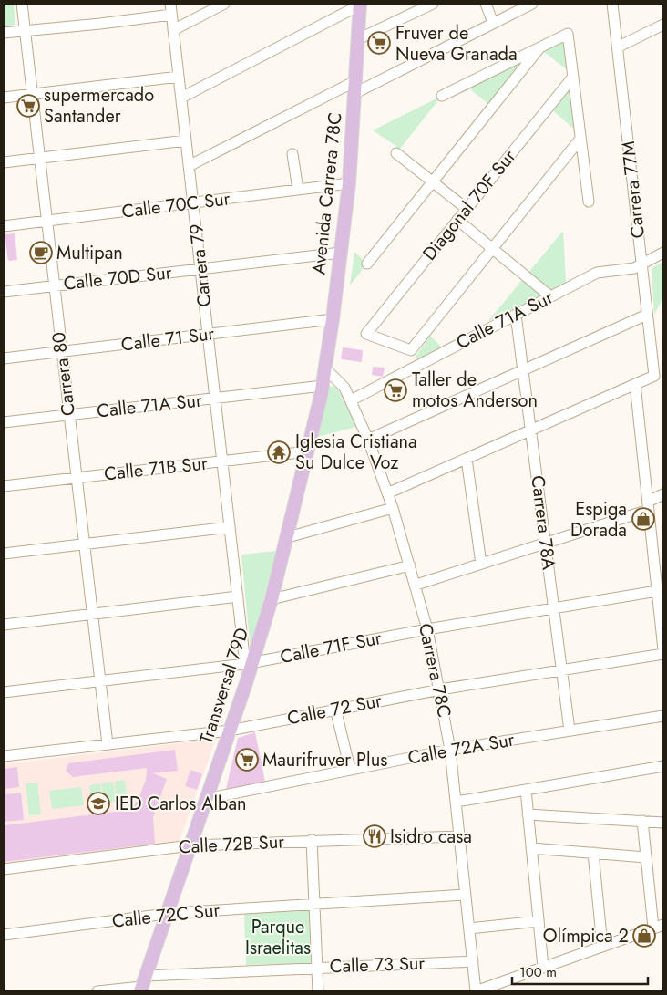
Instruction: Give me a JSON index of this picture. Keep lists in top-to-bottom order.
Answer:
{
  "streets": {
    "main road": ["Avenida Carrera 78C", "Transversal 79D"],
    "street": [
      "Carrera 77M",
      "Calle 70C Sur",
      "Diagonal 70F Sur",
      "Carrera 79",
      "Calle 70D Sur",
      "Calle 71A Sur",
      "Calle 71 Sur",
      "Carrera 80",
      "Calle 71B Sur",
      "Carrera 78A",
      "Calle 71F Sur",
      "Carrera 78C",
      "Calle 72 Sur",
      "Calle 72A Sur",
      "Calle 72B Sur",
      "Calle 72C Sur",
      "Calle 73 Sur"
    ]
  },
  "crossings": [
    ["Carrera 77M", "Calle 71A Sur"],
    ["Avenida Carrera 78C", "Calle 70C Sur"],
    ["Avenida Carrera 78C", "Calle 70D Sur"],
    ["Avenida Carrera 78C", "Calle 71A Sur"],
    ["Avenida Carrera 78C", "Calle 71 Sur"],
    ["Avenida Carrera 78C", "Carrera 78C"],
    ["Avenida Carrera 78C", "Transversal 79D"],
    ["Calle 70C Sur", "Carrera 79"],
    ["Calle 70C Sur", "Carrera 80"],
    ["Carrera 79", "Calle 70D Sur"],
    ["Carrera 79", "Calle 71A Sur"],
    ["Carrera 79", "Calle 71 Sur"],
    ["Carrera 79", "Calle 71B Sur"],
    ["Carrera 79", "Calle 71F Sur"],
    ["Carrera 79", "Transversal 79D"],
    ["Calle 70D Sur", "Carrera 80"],
    ["Calle 71A Sur", "Carrera 80"],
    ["Calle 71A Sur", "Carrera 78A"],
    ["Calle 71A Sur", "Carrera 78C"],
    ["Calle 71A Sur", "Transversal 79D"],
    ["Calle 71 Sur", "Carrera 80"],
    ["Carrera 80", "Calle 71B Sur"],
    ["Carrera 80", "Calle 71F Sur"],
    ["Carrera 80", "Calle 72 Sur"],
    ["Calle 71B Sur", "Transversal 79D"],
    ["Carrera 78A", "Calle 71F Sur"],
    ["Carrera 78A", "Calle 72 Sur"],
    ["Carrera 78A", "Calle 72A Sur"],
    ["Calle 71F Sur", "Carrera 78C"],
    ["Calle 71F Sur", "Transversal 79D"],
    ["Carrera 78C", "Calle 72 Sur"],
    ["Carrera 78C", "Calle 72A Sur"],
    ["Carrera 78C", "Calle 72B Sur"],
    ["Carrera 78C", "Calle 72C Sur"],
    ["Carrera 78C", "Calle 73 Sur"],
    ["Transversal 79D", "Calle 72 Sur"],
    ["Transversal 79D", "Calle 72A Sur"],
    ["Transversal 79D", "Calle 72B Sur"],
    ["Transversal 79D", "Calle 72C Sur"],
    ["Transversal 79D", "Calle 73 Sur"]
  ],
  "parks": ["Parque Israelitas"],
  "places": {
    "supermarket": [
      "Fruver de Nueva Granada",
      "supermercado Santander",
      "Taller de motos Anderson",
      "Maurifruver Plus"
    ],
    "cafe": ["Multipan"],
    "temple": ["Iglesia Cristiana Su Dulce Voz"],
    "shop": ["Espiga Dorada", "Olímpica 2"],
    "school or university": ["IED Carlos Alban"],
    "restaurant": ["Isidro casa"]
  },
  "scale_bar": "100 m"
}
